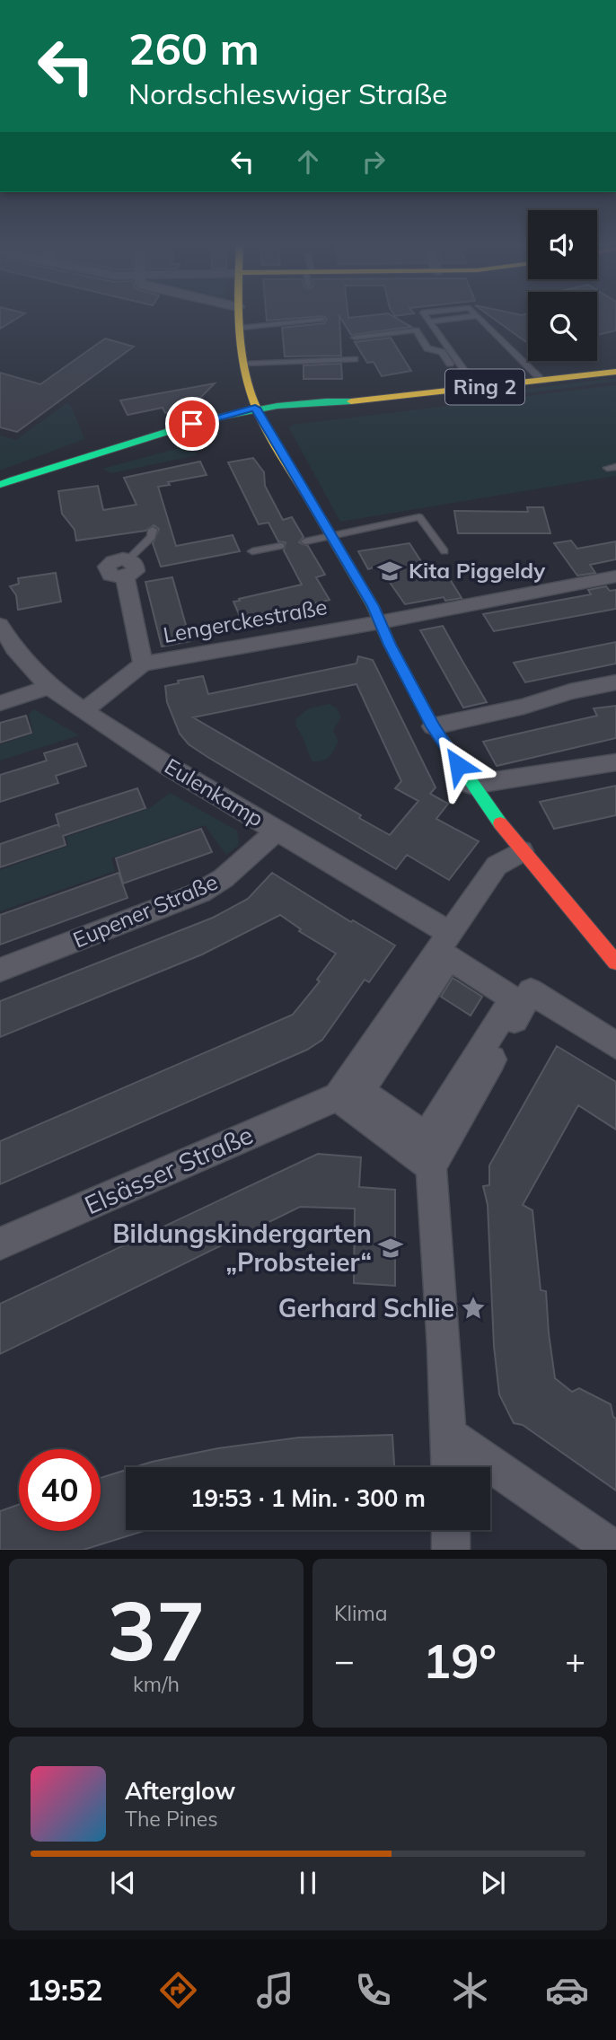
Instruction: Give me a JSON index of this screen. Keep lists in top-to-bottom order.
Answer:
{
  "streets": {
    "street": [
      "Ring 2",
      "Lengerckestraße",
      "Eulenkamp",
      "Eupener Straße",
      "Elsässer Straße"
    ]
  },
  "crossings": [
    ["Lengerckestraße", "Eulenkamp"],
    ["Eulenkamp", "Eupener Straße"]
  ],
  "places": {
    "school or university": ["Kita Piggeldy", "Bildungskindergarten „Probsteier“"],
    "place": ["Gerhard Schlie"]
  },
  "page": {
    "turn": ["260 m", "Nordschleswiger Straße"],
    "limit": "40",
    "trip": "19:53 · 1 Min. · 300 m",
    "tile": [
      ["37", "km/h"],
      "Klima"
    ],
    "heat": ["−", "19°", "+"],
    "song": ["Afterglow", "The Pines"],
    "tabs": "19:52"
  }
}
